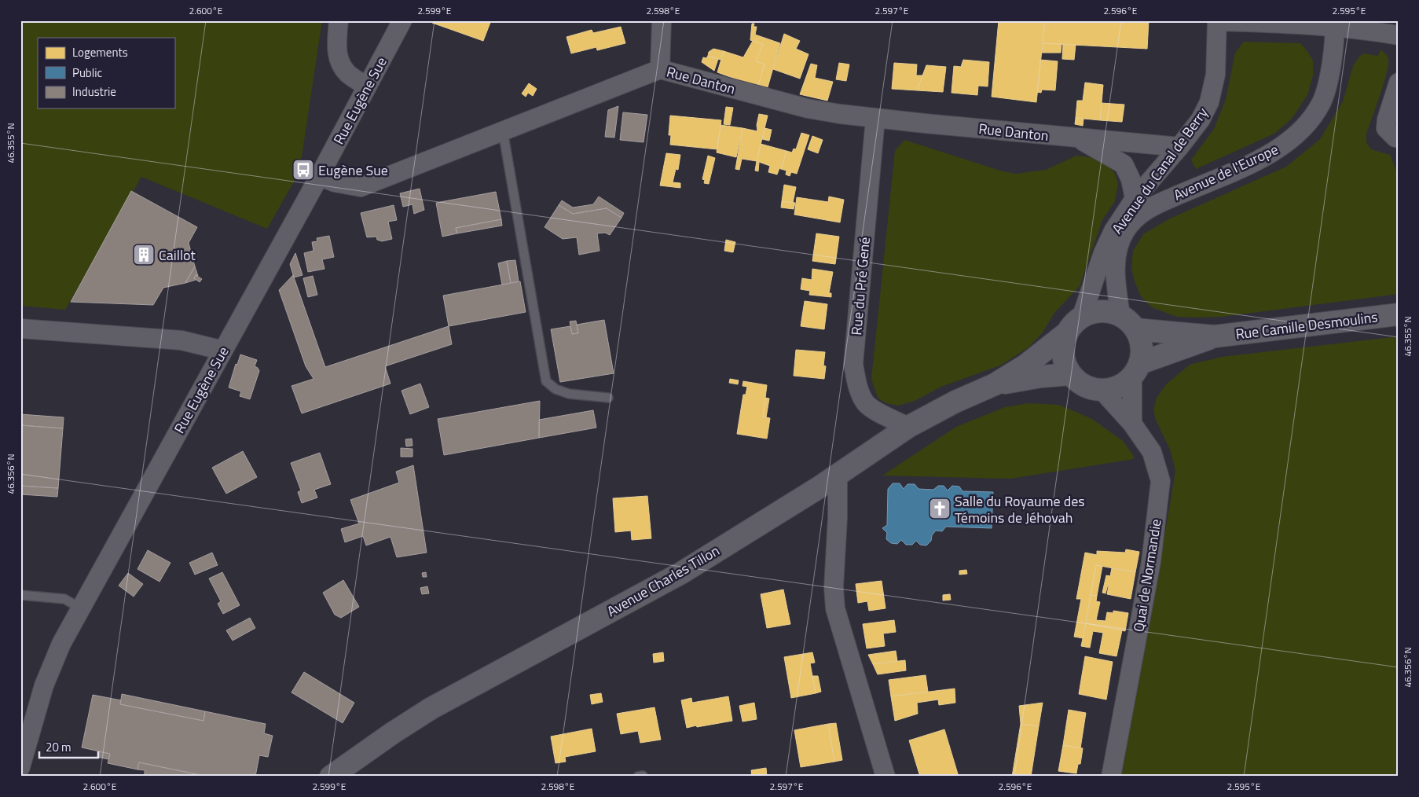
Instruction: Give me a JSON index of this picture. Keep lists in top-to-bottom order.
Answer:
{
  "streets": {
    "street": [
      "Rue Danton",
      "Rue Eugène Sue",
      "Avenue du Canal de Berry",
      "Avenue de l'Europe",
      "Rue du Pré Gené",
      "Rue Camille Desmoulins",
      "Quai de Normandie",
      "Avenue Charles Tillon"
    ]
  },
  "crossings": [
    ["Rue Danton", "Rue Eugène Sue"],
    ["Rue Danton", "Avenue du Canal de Berry"],
    ["Rue Danton", "Rue du Pré Gené"],
    ["Avenue du Canal de Berry", "Avenue de l'Europe"],
    ["Avenue du Canal de Berry", "Rue Camille Desmoulins"],
    ["Avenue du Canal de Berry", "Quai de Normandie"],
    ["Avenue du Canal de Berry", "Avenue Charles Tillon"],
    ["Avenue de l'Europe", "Rue Camille Desmoulins"],
    ["Avenue de l'Europe", "Quai de Normandie"],
    ["Avenue de l'Europe", "Avenue Charles Tillon"],
    ["Rue du Pré Gené", "Avenue Charles Tillon"],
    ["Rue Camille Desmoulins", "Quai de Normandie"],
    ["Rue Camille Desmoulins", "Avenue Charles Tillon"],
    ["Quai de Normandie", "Avenue Charles Tillon"]
  ],
  "places": {
    "bus stop": ["Eugène Sue"],
    "building": ["Caillot"],
    "church": ["Salle du Royaume des Témoins de Jéhovah"]
  },
  "legend": ["Logements", "Public", "Industrie"],
  "scale_bar": "20 m",
  "coordinates": [
    "2.600°E",
    "2.599°E",
    "2.598°E",
    "2.597°E",
    "2.596°E",
    "2.595°E",
    "46.355°N",
    "46.356°N"
  ]
}
